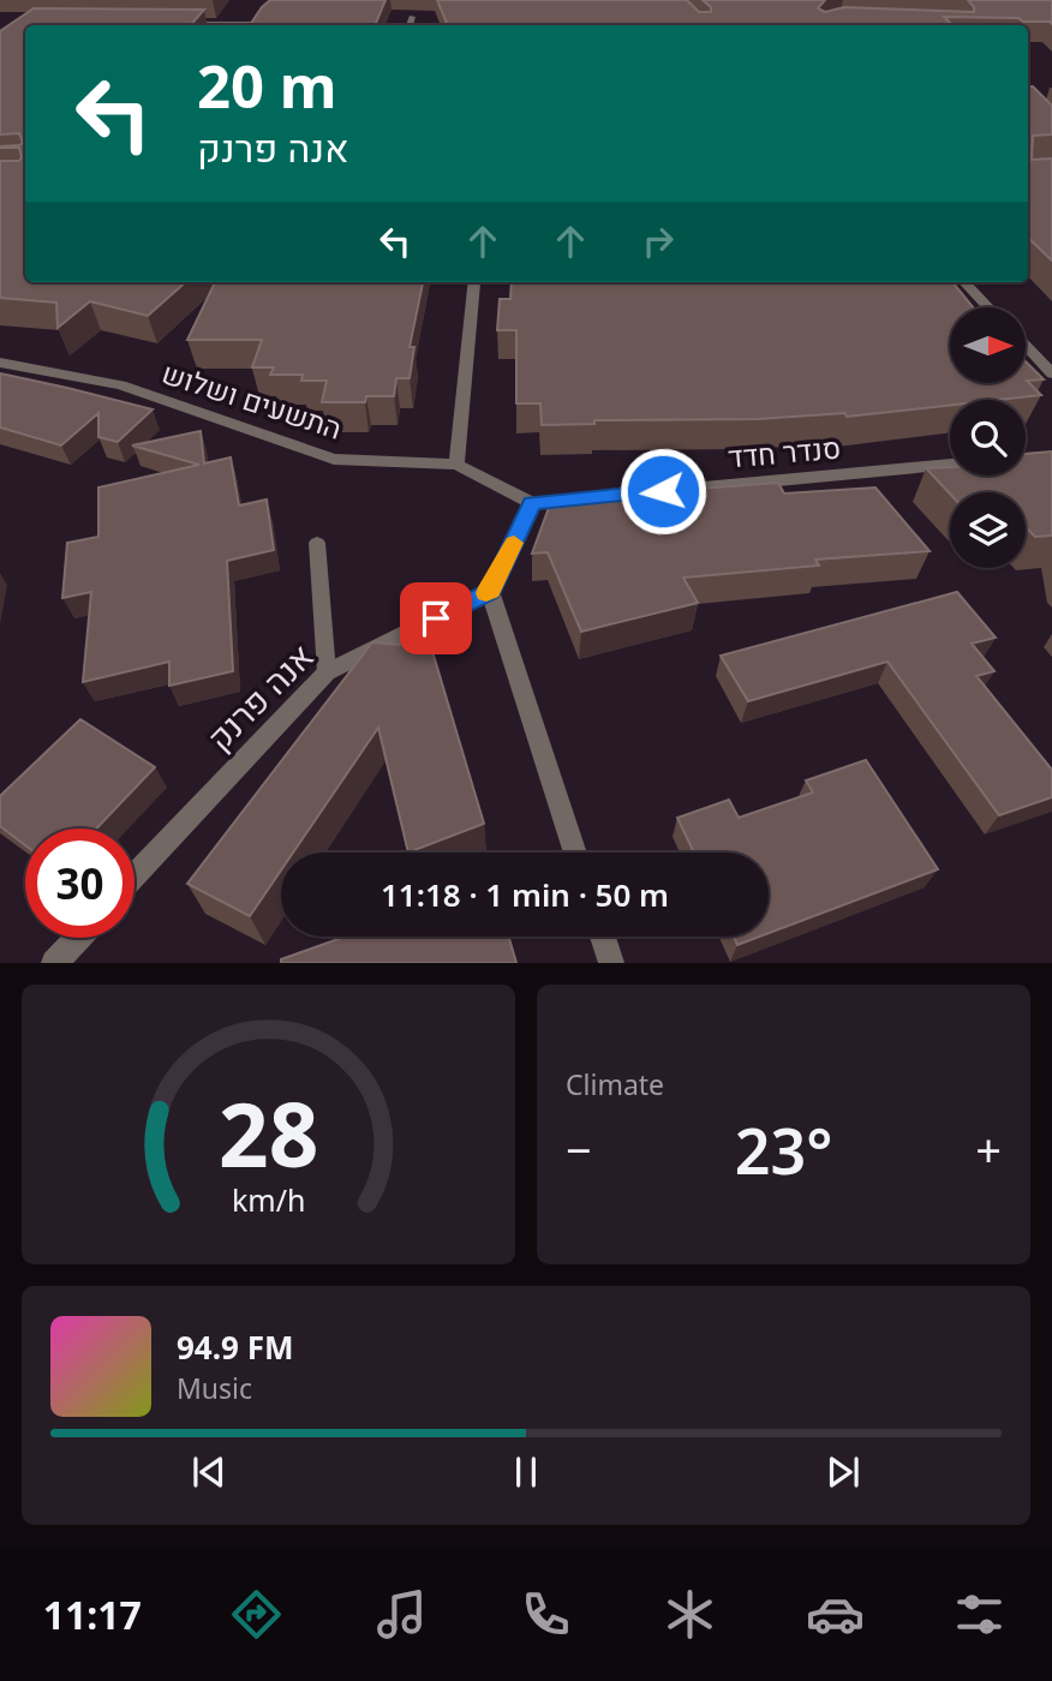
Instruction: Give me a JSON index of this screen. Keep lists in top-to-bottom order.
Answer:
{
  "streets": {
    "street": ["התשעים ושלוש", "סנדר חדד", "אנה פרנק"]
  },
  "crossings": [
    ["התשעים ושלוש", "סנדר חדד"]
  ],
  "north": "right",
  "page": {
    "turn": ["20 m", "אנה פרנק"],
    "limit": "30",
    "trip": "11:18 · 1 min · 50 m",
    "tile": "Climate",
    "heat": ["−", "23°", "+"],
    "song": ["94.9 FM", "Music"],
    "tabs": "11:17",
    "gauge": ["28", "km/h"]
  }
}
